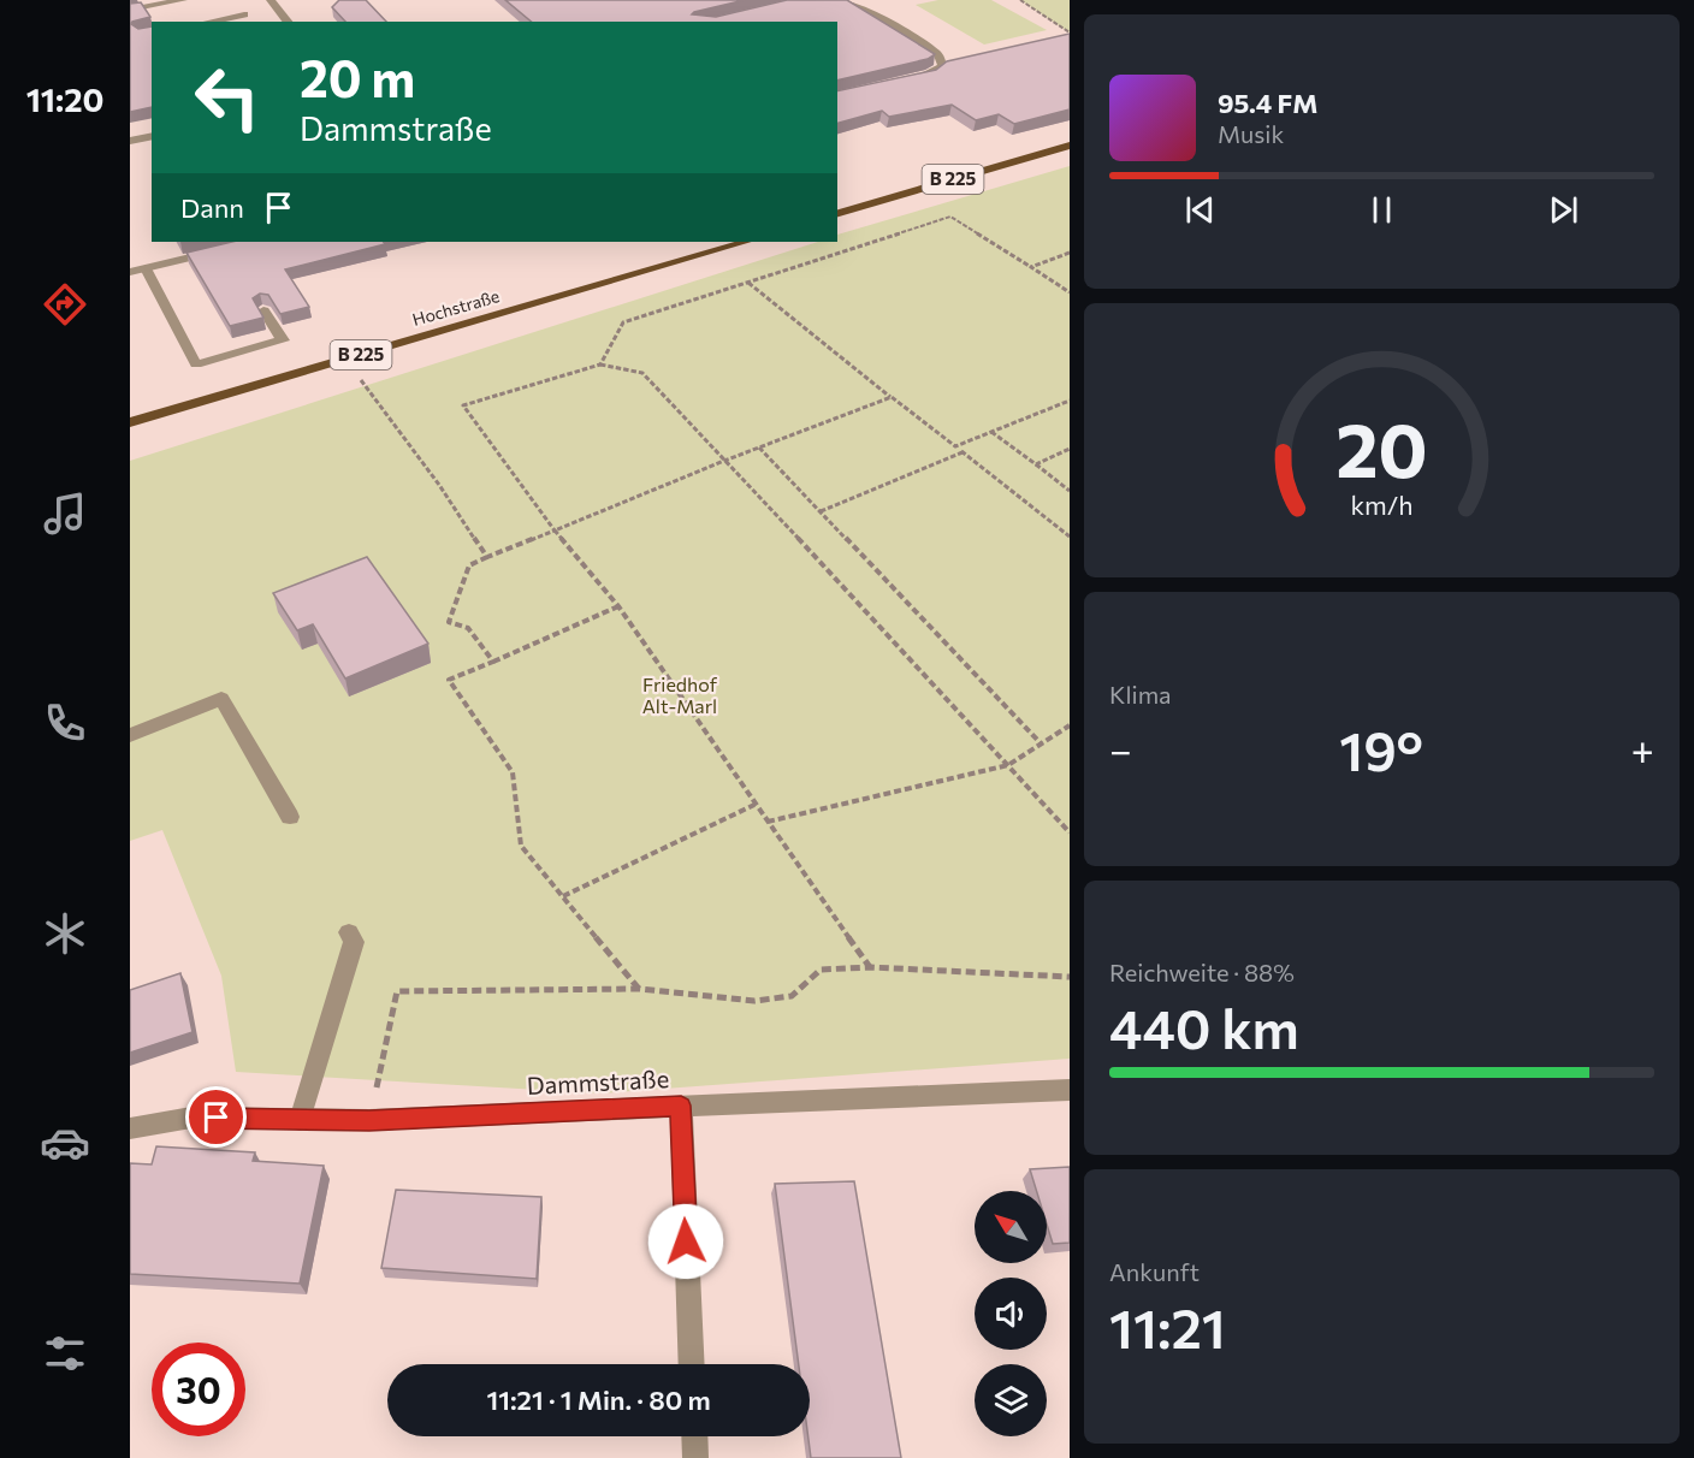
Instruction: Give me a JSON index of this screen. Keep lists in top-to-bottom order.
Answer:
{
  "streets": {
    "main road": ["B 225", "Hochstraße"],
    "street": ["Dammstraße"]
  },
  "parks": ["Friedhof Alt-Marl"],
  "north": "top left",
  "page": {
    "tabs": "11:20",
    "turn": ["20 m", "Dammstraße"],
    "song": ["95.4 FM", "Musik"],
    "then": "Dann",
    "tile": [
      "Klima",
      ["Reichweite · 88%", "440 km"],
      ["Ankunft", "11:21"]
    ],
    "heat": ["−", "19°", "+"],
    "limit": "30",
    "trip": "11:21 · 1 Min. · 80 m",
    "gauge": ["20", "km/h"]
  }
}
